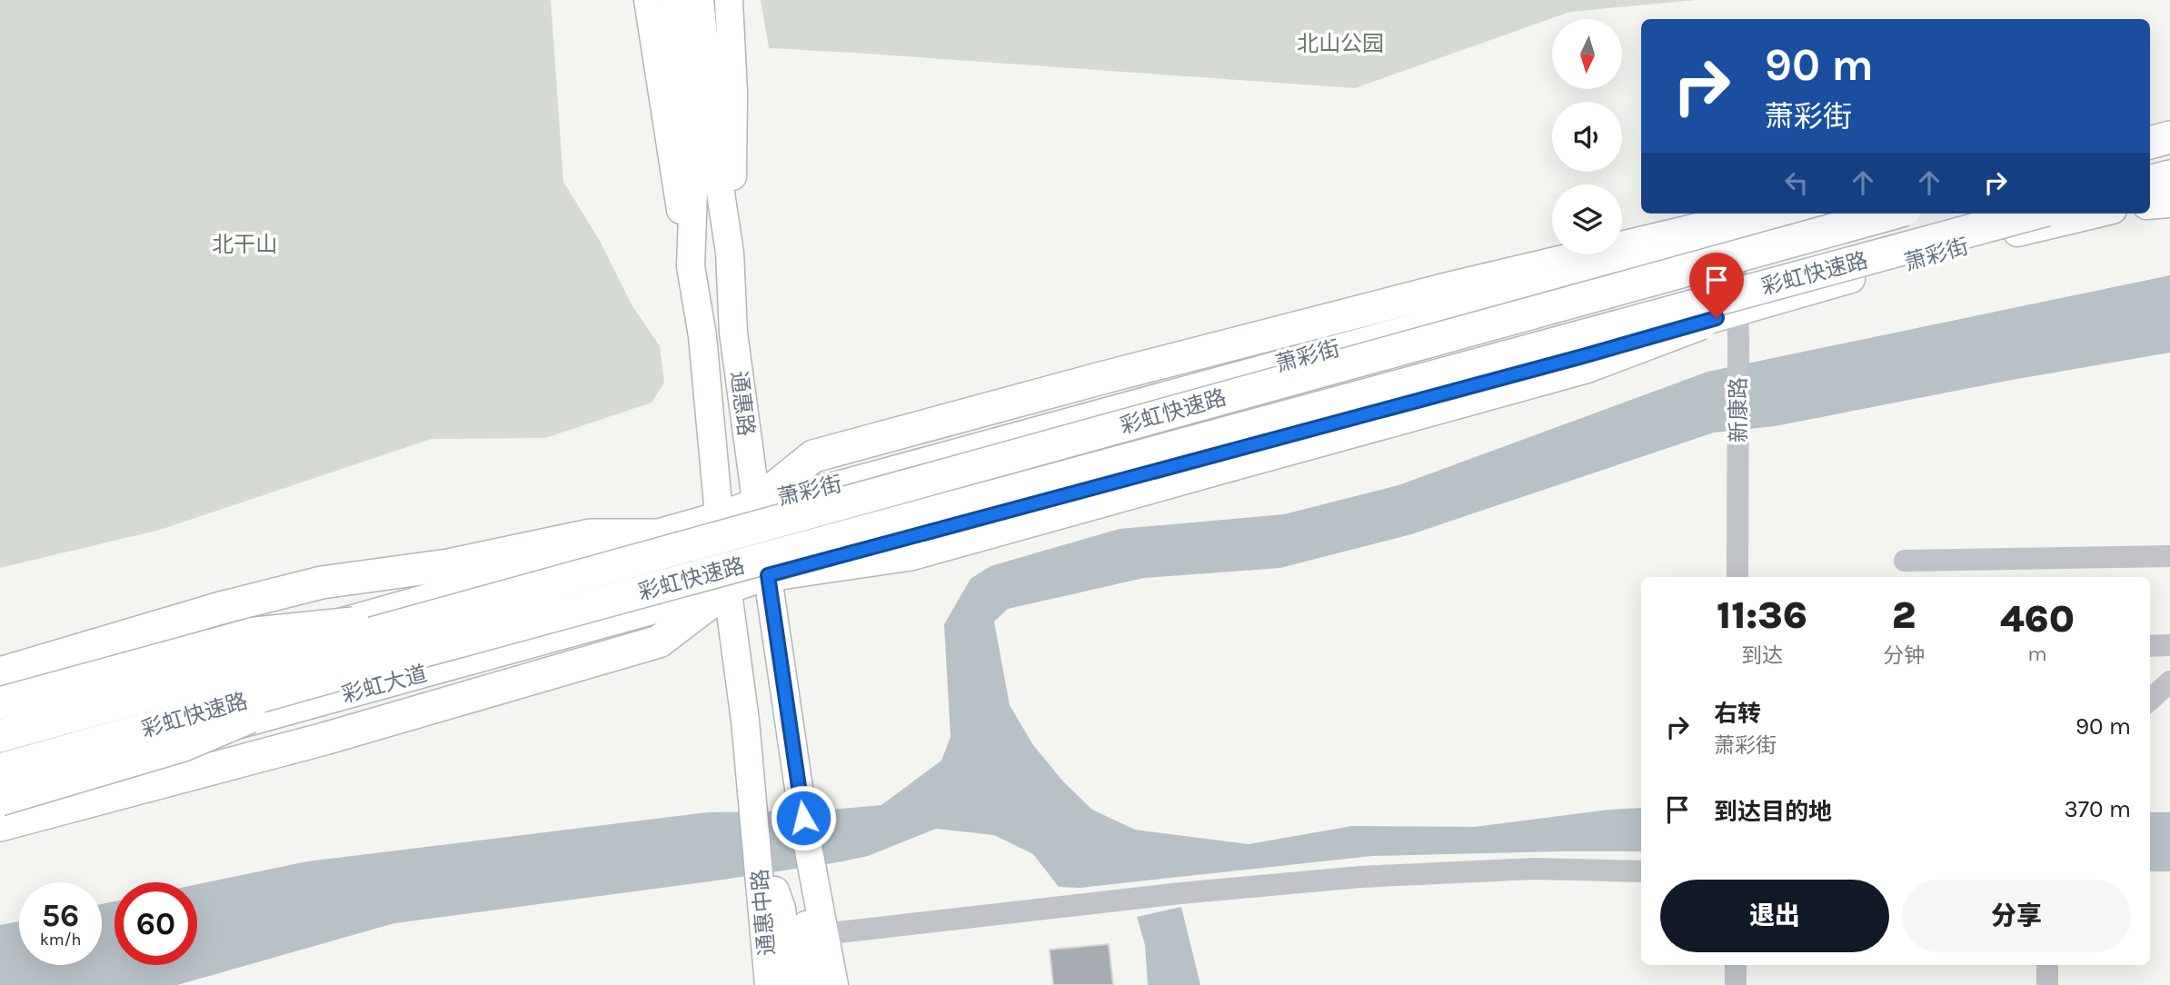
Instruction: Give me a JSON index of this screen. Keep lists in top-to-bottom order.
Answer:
{
  "streets": {
    "highway": ["彩虹快速路"],
    "main road": [
      "萧彩街",
      "通惠路",
      "彩虹大道",
      "通惠中路"
    ],
    "street": ["新康路"]
  },
  "crossings": [
    ["萧彩街", "通惠路"],
    ["萧彩街", "新康路"],
    ["萧彩街", "彩虹大道"],
    ["通惠路", "彩虹大道"],
    ["通惠路", "通惠中路"]
  ],
  "parks": ["北山公园", "北干山"],
  "north": "bottom",
  "page": {
    "turn": ["90 m", "萧彩街"],
    "eta": [
      "11:36",
      "到达",
      "2",
      "分钟",
      "460",
      "m"
    ],
    "list": [
      {
        "name": "右转",
        "note": "萧彩街",
        "value": "90 m"
      },
      {
        "name": "到达目的地",
        "value": "370 m"
      }
    ],
    "buttons": ["退出", "分享"],
    "speed": "56 km/h",
    "limit": "60"
  }
}
